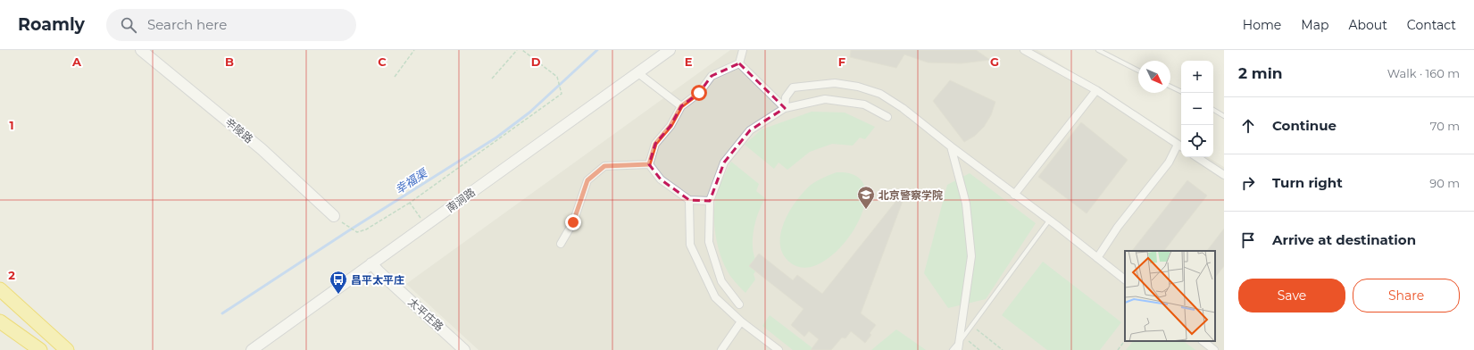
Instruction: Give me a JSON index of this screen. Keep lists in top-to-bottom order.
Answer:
{
  "streets": {
    "main road": ["辛陵路", "南涧路", "太平庄路"]
  },
  "crossings": [
    ["南涧路", "太平庄路"]
  ],
  "water": ["幸福渠"],
  "places": {
    "school or university": ["北京警察学院"],
    "bus stop": ["昌平太平庄"]
  },
  "north": "bottom right",
  "page": {
    "header": "Roamly",
    "search": "Search here",
    "nav": [
      "Home",
      "Map",
      "About",
      "Contact"
    ],
    "heading": ["2 min", "Walk · 160 m"],
    "map_buttons": ["+", "−"],
    "list": [
      ["Continue", "70 m"],
      ["Turn right", "90 m"],
      "Arrive at destination"
    ],
    "buttons": ["Save", "Share"]
  },
  "grid": {
    "columns": [
      "A",
      "B",
      "C",
      "D",
      "E",
      "F",
      "G"
    ],
    "rows": ["1", "2"]
  }
}
